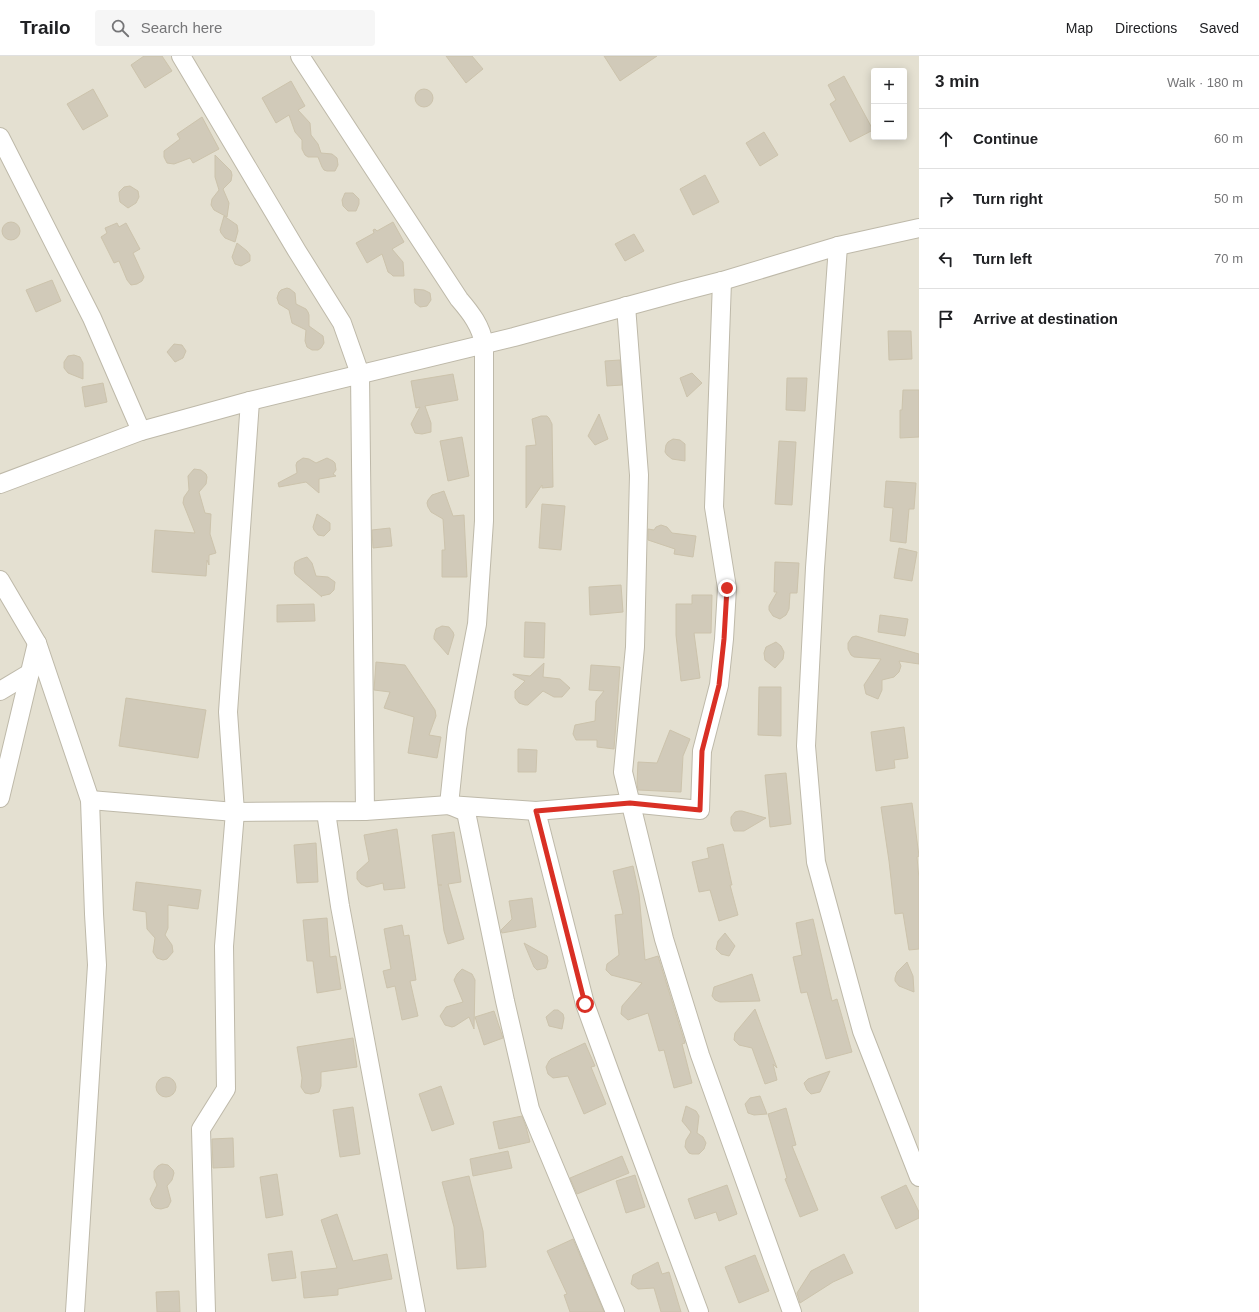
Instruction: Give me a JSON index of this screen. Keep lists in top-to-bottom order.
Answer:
{
  "page": {
    "header": "Trailo",
    "search": "Search here",
    "nav": ["Map", "Directions", "Saved"],
    "heading": ["3 min", "Walk · 180 m"],
    "map_buttons": ["+", "−"],
    "list": [
      ["Continue", "60 m"],
      ["Turn right", "50 m"],
      ["Turn left", "70 m"],
      "Arrive at destination"
    ]
  }
}
